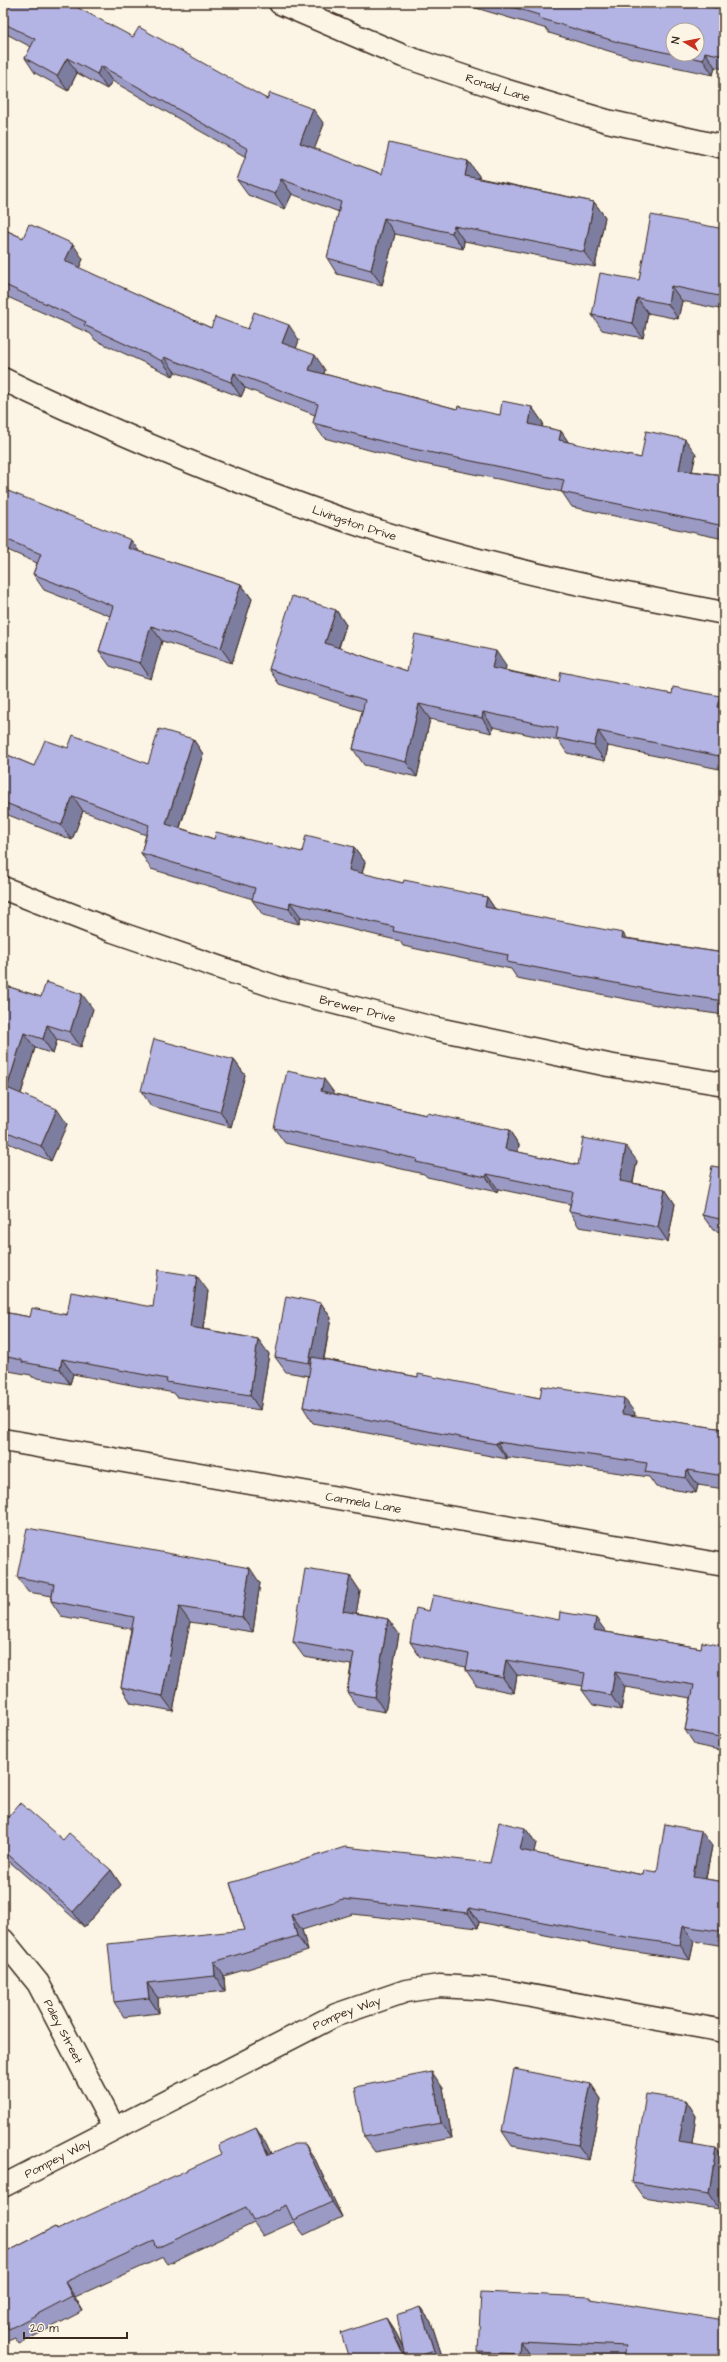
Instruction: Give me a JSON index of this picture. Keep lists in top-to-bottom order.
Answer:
{
  "streets": {
    "street": [
      "Ronald Lane",
      "Livingston Drive",
      "Brewer Drive",
      "Carmela Lane",
      "Pompey Way",
      "Paley Street"
    ]
  },
  "crossings": [
    ["Pompey Way", "Paley Street"]
  ],
  "scale_bar": "20 m",
  "north": "left"
}
